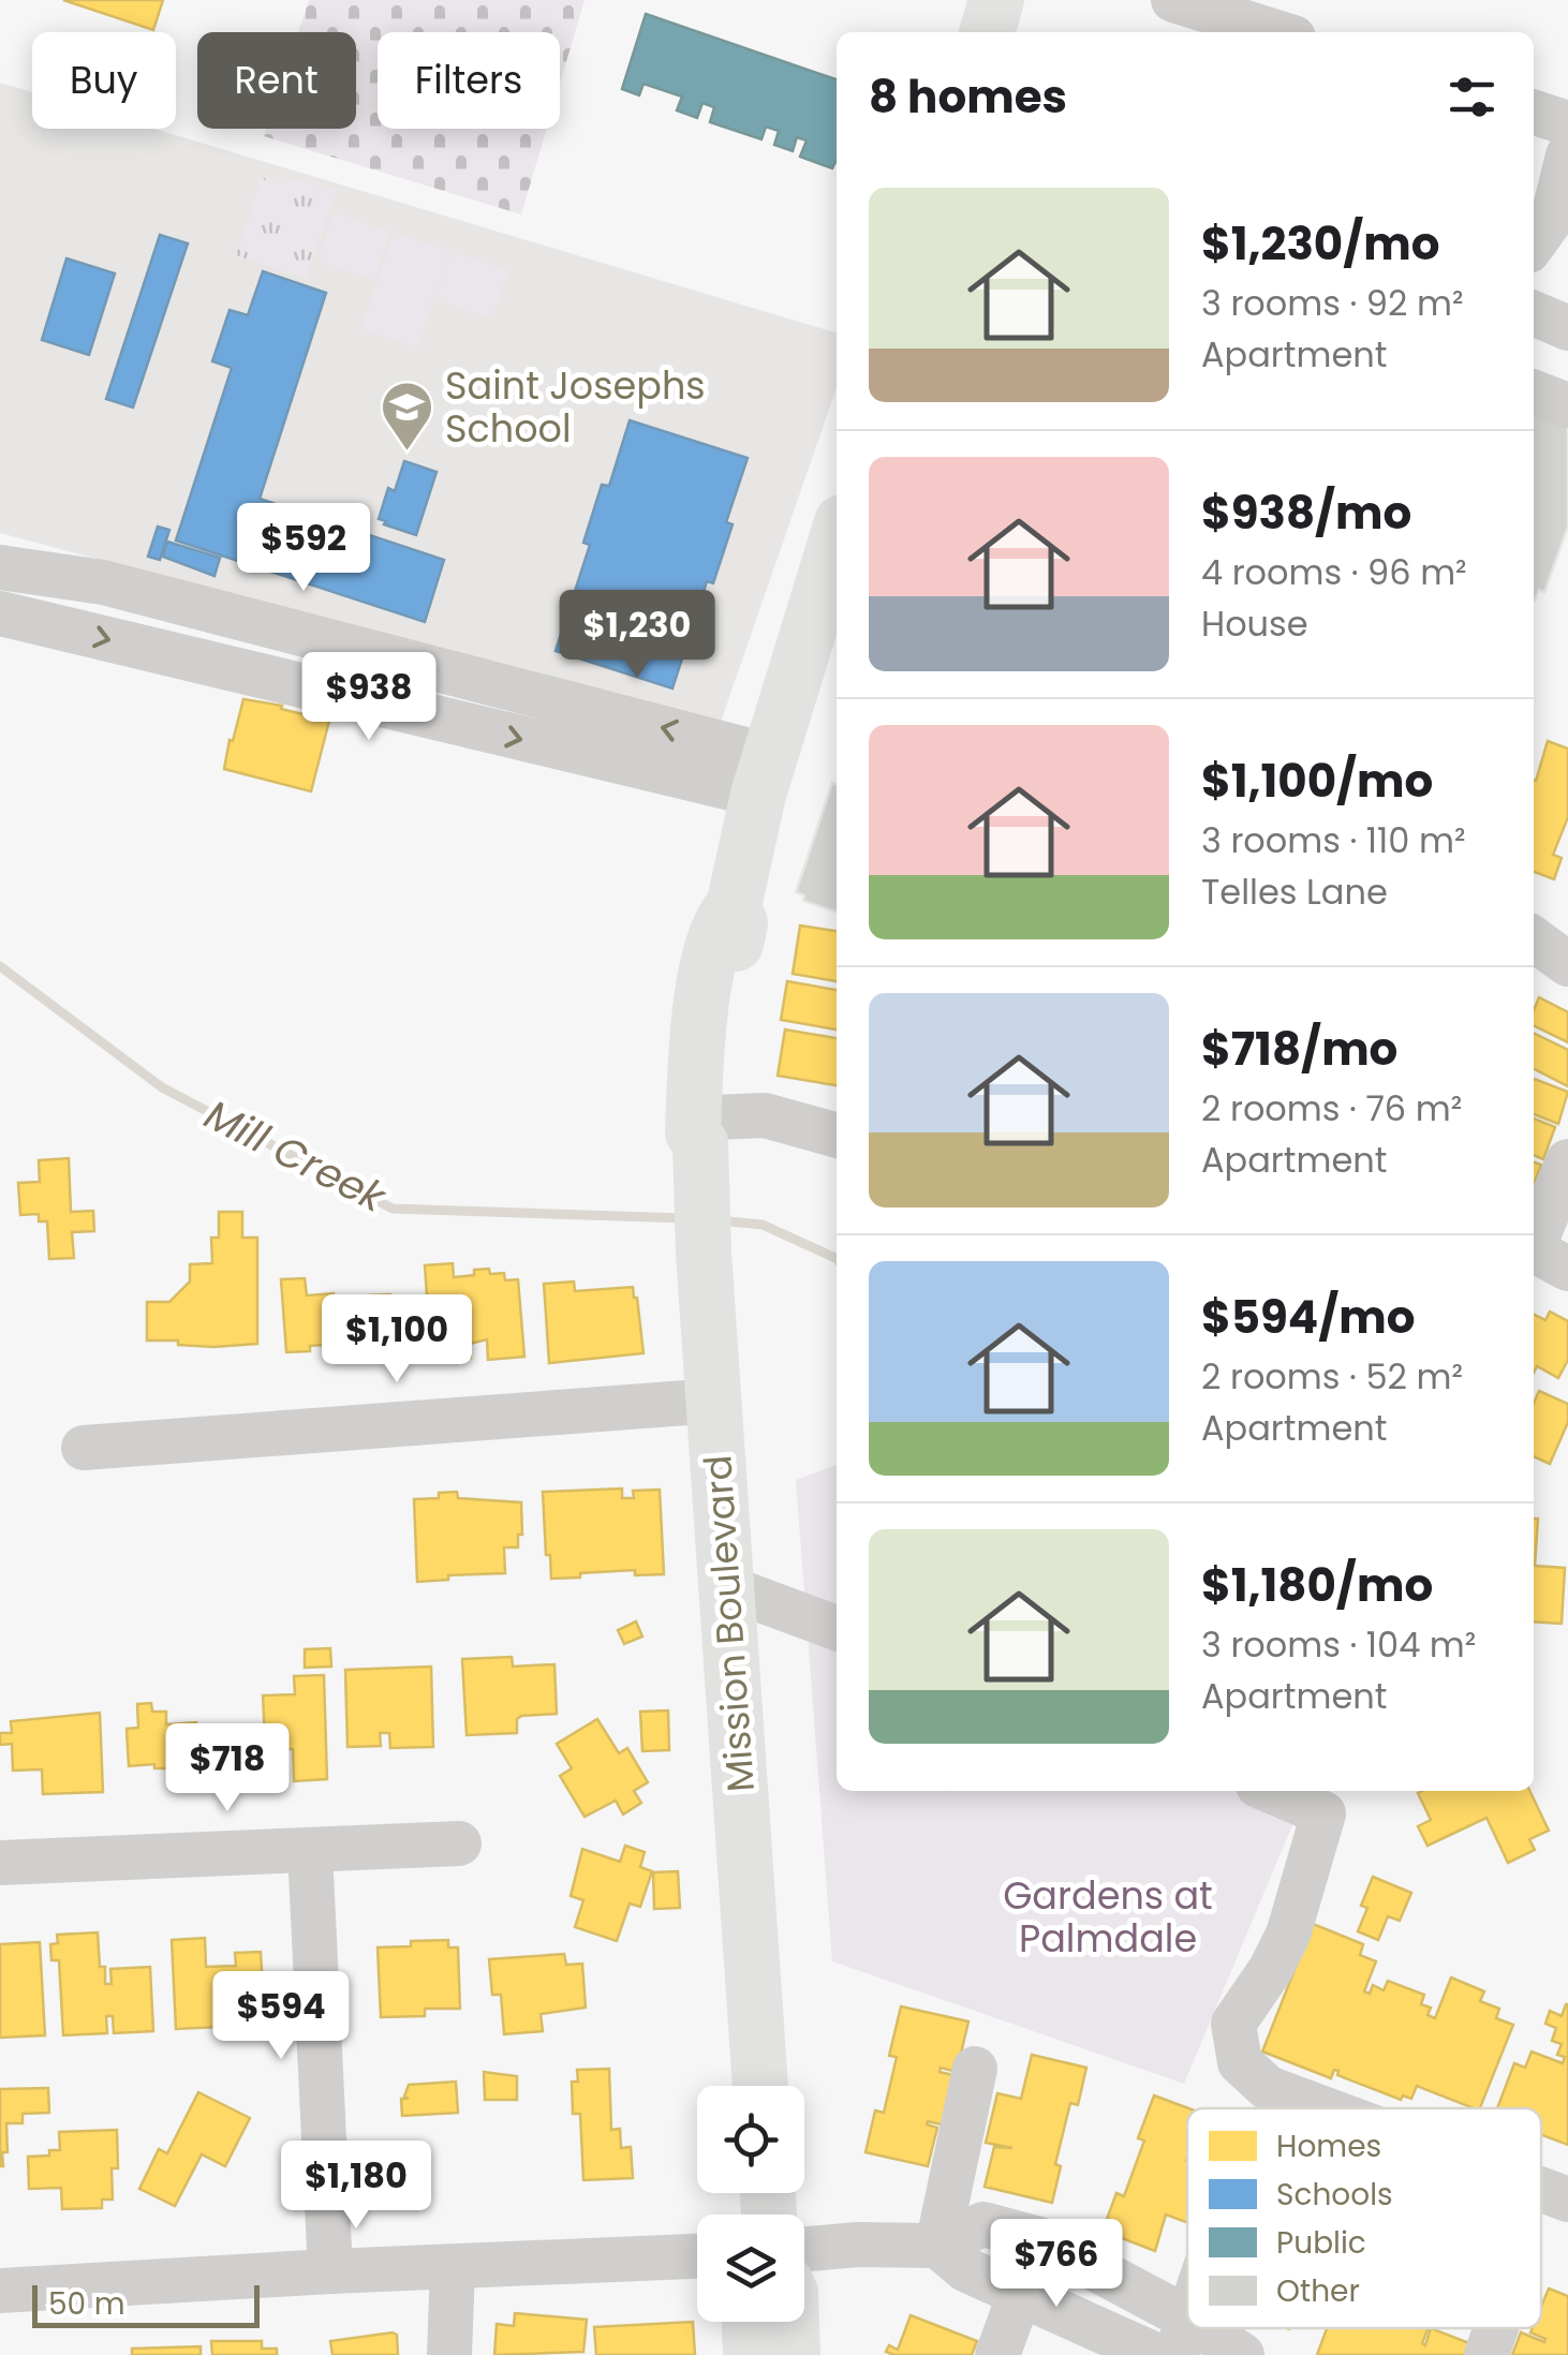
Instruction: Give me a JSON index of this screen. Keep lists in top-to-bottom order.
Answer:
{
  "streets": {
    "main road": ["Mission Boulevard"]
  },
  "water": ["Mill Creek"],
  "parks": ["Gardens at Palmdale"],
  "places": {
    "school or university": ["Saint Josephs School"]
  },
  "legend": [
    "Homes",
    "Schools",
    "Public",
    "Other"
  ],
  "scale_bar": "50 m",
  "page": {
    "chip": ["Buy", "Rent", "Filters"],
    "heading": "8 homes",
    "list": [
      {
        "name": "$1,230/mo",
        "note": "3 rooms · 92 m² · Apartment"
      },
      {
        "name": "$938/mo",
        "note": "4 rooms · 96 m² · House"
      },
      {
        "name": "$1,100/mo",
        "note": "3 rooms · 110 m² · Telles Lane"
      },
      {
        "name": "$718/mo",
        "note": "2 rooms · 76 m² · Apartment"
      },
      {
        "name": "$594/mo",
        "note": "2 rooms · 52 m² · Apartment"
      },
      {
        "name": "$1,180/mo",
        "note": "3 rooms · 104 m² · Apartment"
      }
    ],
    "price": [
      "$592",
      "$1,230",
      "$938",
      "$1,100",
      "$718",
      "$594",
      "$1,180",
      "$766"
    ],
    "scale": "50 m"
  }
}
